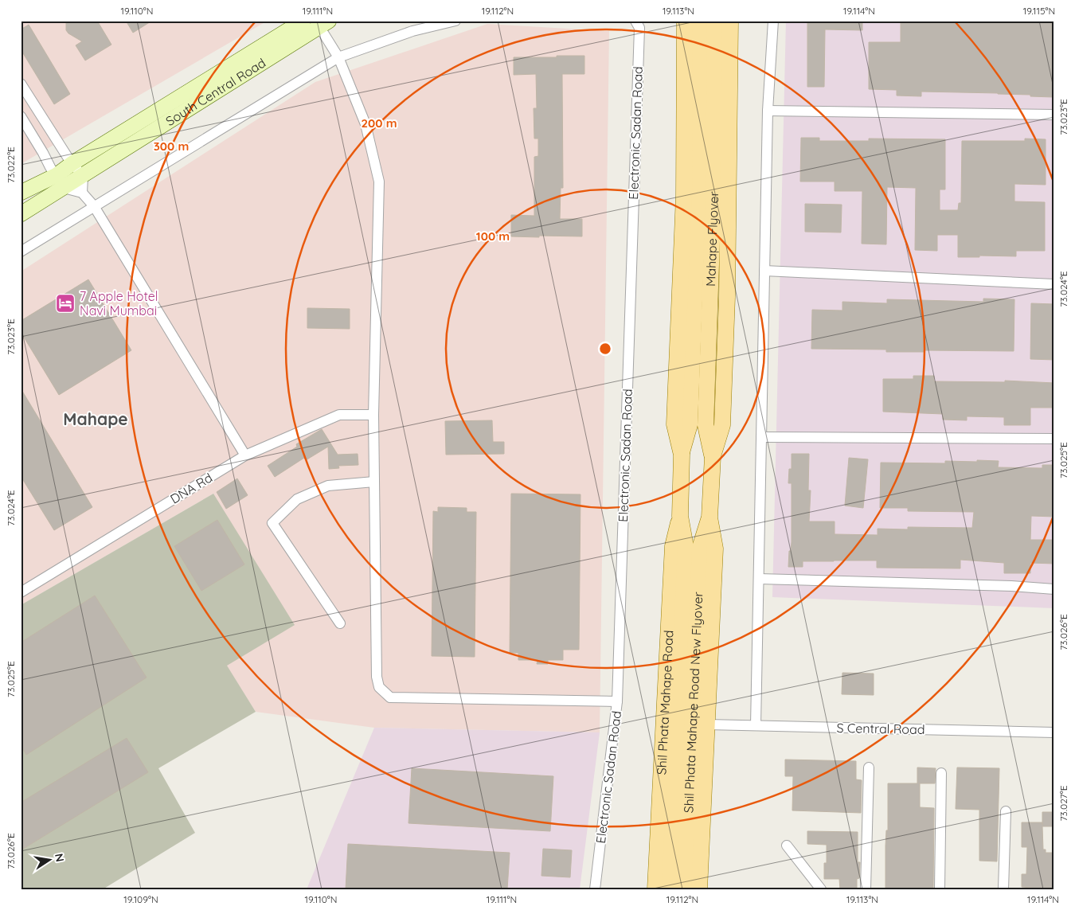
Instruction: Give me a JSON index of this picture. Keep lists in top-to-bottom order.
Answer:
{
  "streets": {
    "main road": [
      "South Central Road",
      "Mahape Flyover",
      "Shil Phata Mahape Road",
      "Shil Phata Mahape Road New Flyover"
    ],
    "street": ["Electronic Sadan Road", "DNA Rd", "S Central Road"]
  },
  "crossings": [
    ["Shil Phata Mahape Road", "Shil Phata Mahape Road New Flyover"]
  ],
  "districts": ["Mahape"],
  "places": {
    "hotel": ["7 Apple Hotel Navi Mumbai"]
  },
  "north": "right",
  "coordinates": [
    "19.110°N",
    "19.111°N",
    "19.112°N",
    "19.113°N",
    "19.114°N",
    "19.115°N",
    "73.023°E",
    "73.022°E",
    "73.024°E",
    "73.025°E",
    "73.026°E",
    "73.027°E",
    "19.109°N"
  ],
  "rings": ["200 m", "300 m", "100 m"]
}
